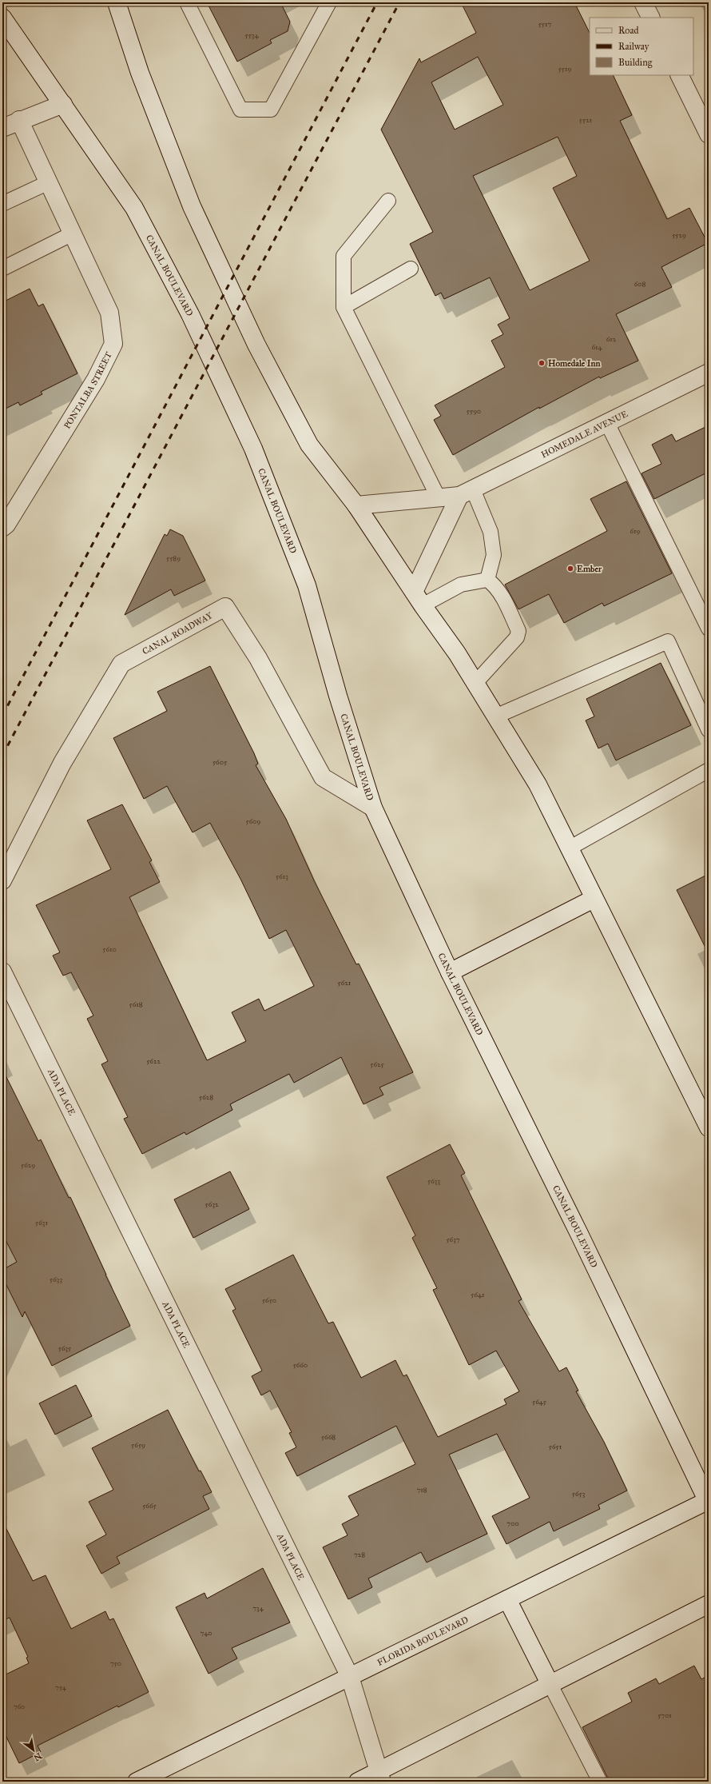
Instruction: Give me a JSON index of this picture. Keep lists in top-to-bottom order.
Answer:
{
  "streets": {
    "street": [
      "CANAL BOULEVARD",
      "PONTALBA STREET",
      "HOMEDALE AVENUE",
      "CANAL ROADWAY",
      "ADA PLACE",
      "FLORIDA BOULEVARD"
    ]
  },
  "crossings": [
    ["CANAL BOULEVARD", "CANAL ROADWAY"],
    ["CANAL BOULEVARD", "FLORIDA BOULEVARD"],
    ["ADA PLACE", "FLORIDA BOULEVARD"]
  ],
  "places": ["Homedale Inn", "Ember"],
  "house_numbers": [
    "5517",
    "5534",
    "5519",
    "5521",
    "5529",
    "608",
    "612",
    "614",
    "5590",
    "619",
    "5589",
    "5605",
    "5609",
    "5613",
    "5610",
    "5621",
    "5618",
    "5622",
    "5625",
    "5628",
    "5629",
    "5633",
    "5632",
    "5631",
    "5637",
    "5633",
    "5641",
    "5650",
    "5635",
    "5660",
    "5645",
    "5668",
    "5659",
    "5651",
    "718",
    "5653",
    "5665",
    "700",
    "728",
    "734",
    "740",
    "750",
    "754",
    "760",
    "5701"
  ],
  "legend": ["Road", "Railway", "Building"],
  "north": "bottom right"
}
